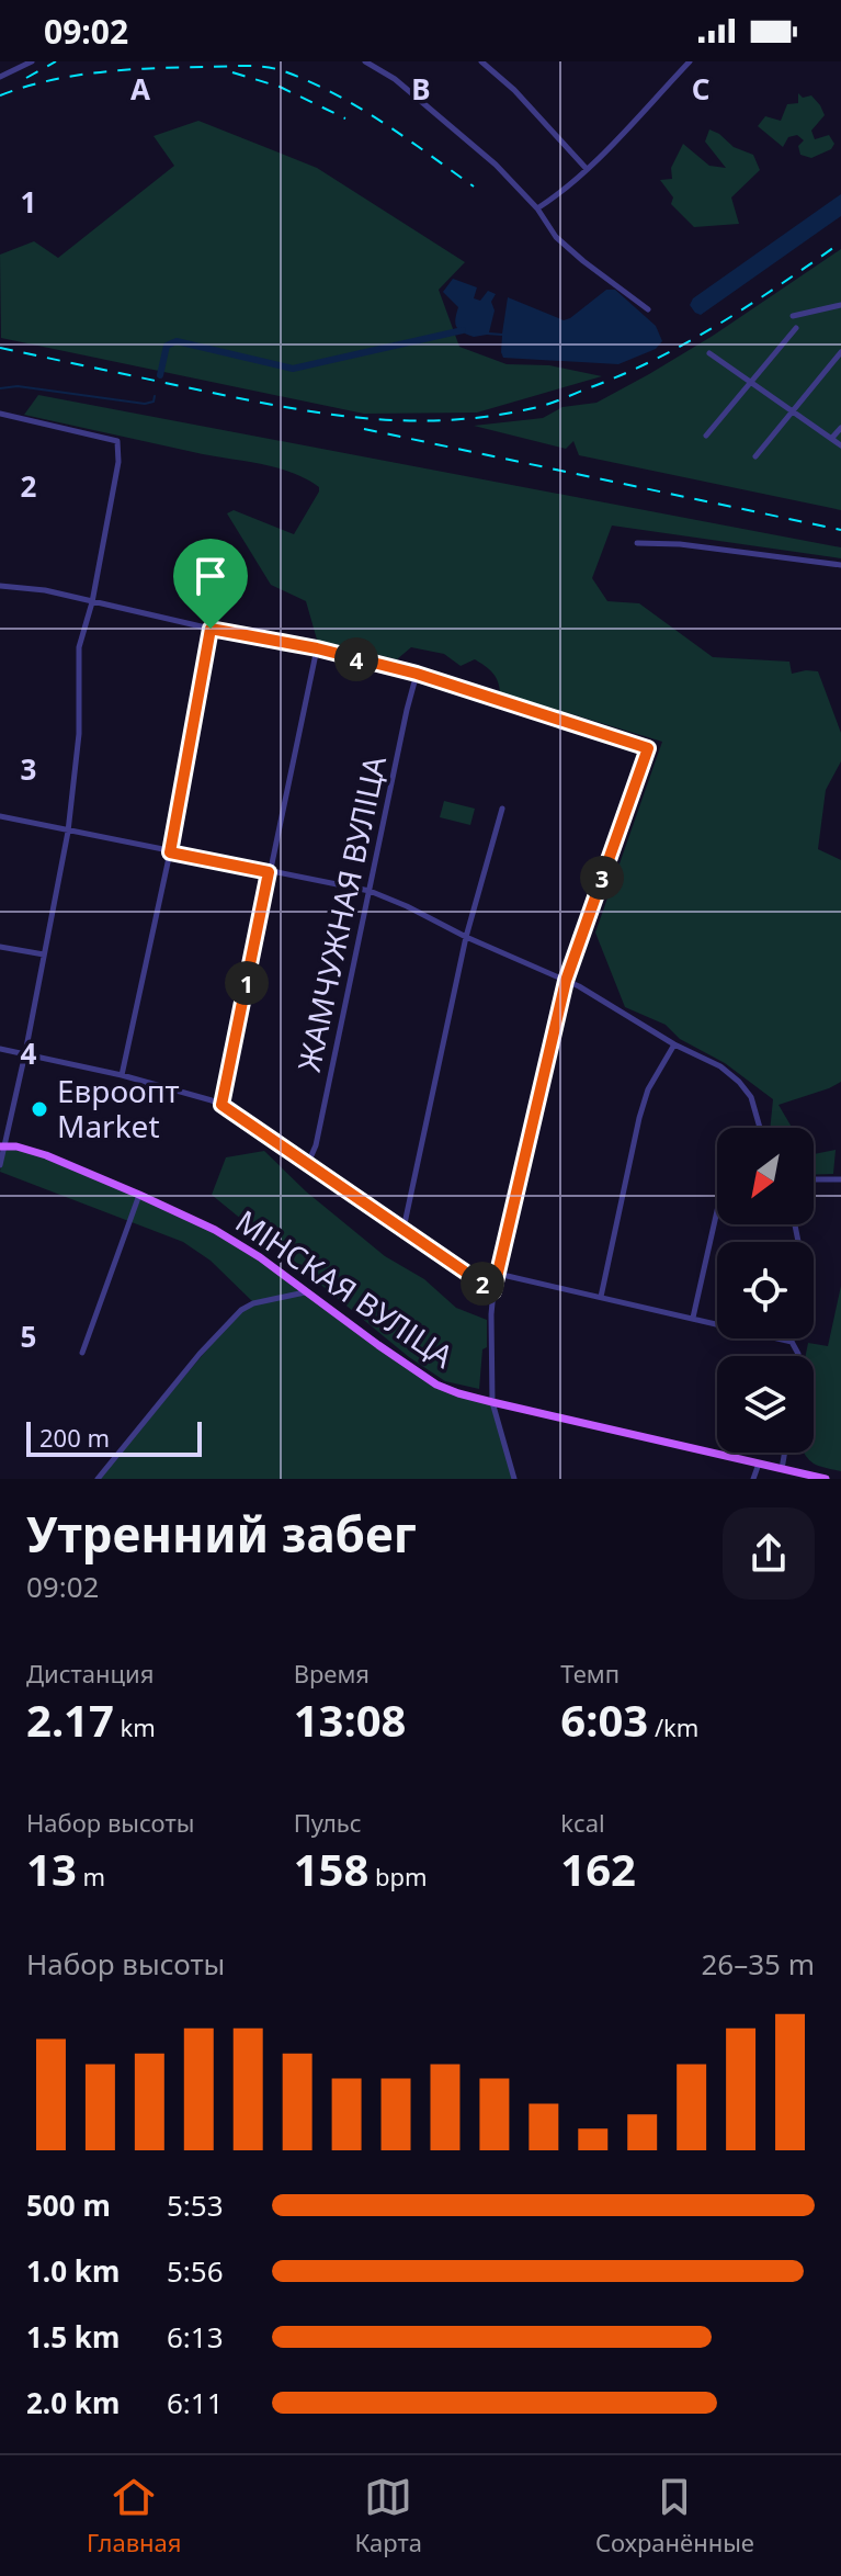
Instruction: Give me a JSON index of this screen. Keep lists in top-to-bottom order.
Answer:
{
  "streets": {
    "main road": ["МІНСКАЯ ВУЛІЦА"],
    "street": ["ЖАМЧУЖНАЯ ВУЛІЦА"]
  },
  "places": ["Евроопт Market"],
  "scale_bar": "200 m",
  "north": "bottom left",
  "page": {
    "status": "09:02",
    "pins": [
      "4",
      "3",
      "1",
      "2"
    ],
    "scale": "200 m",
    "heading": ["Утренний забег", "09:02"],
    "stats": [
      ["Дистанция", "2.17 km"],
      ["Время", "13:08"],
      ["Темп", "6:03 /km"],
      ["Набор высоты", "13 m"],
      ["Пульс", "158 bpm"],
      ["kcal", "162"]
    ],
    "chart": ["Набор высоты", "26–35 m"],
    "list": [
      {
        "name": "500 m",
        "note": "5:53"
      },
      {
        "name": "1.0 km",
        "note": "5:56"
      },
      {
        "name": "1.5 km",
        "note": "6:13"
      },
      {
        "name": "2.0 km",
        "note": "6:11"
      }
    ],
    "tabs": ["Главная", "Карта", "Сохранённые"]
  },
  "grid": {
    "columns": ["A", "B", "C"],
    "rows": [
      "1",
      "2",
      "3",
      "4",
      "5"
    ]
  }
}
